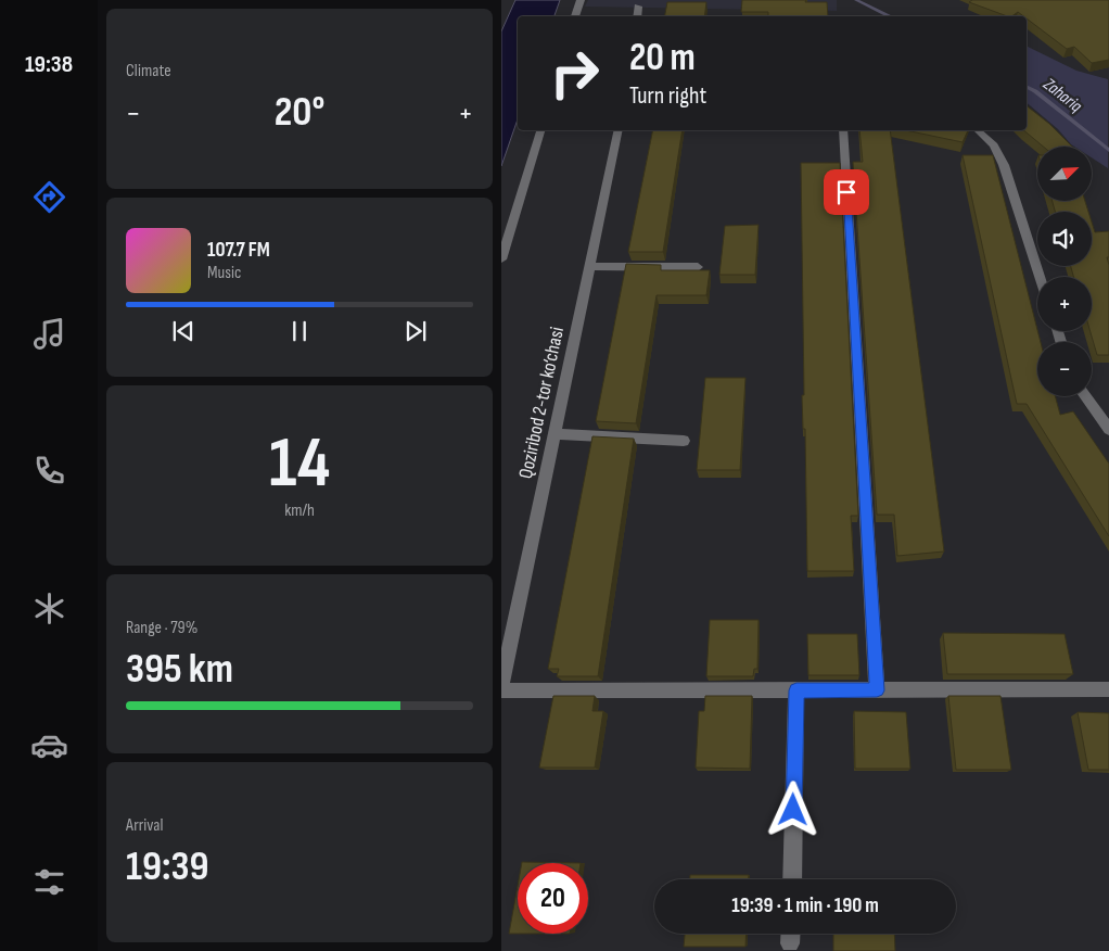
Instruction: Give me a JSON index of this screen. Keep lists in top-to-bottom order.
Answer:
{
  "streets": {
    "street": ["Qoziribod 2-tor ko‘chasi"]
  },
  "water": ["Zahariq"],
  "north": "top right",
  "page": {
    "tabs": "19:38",
    "tile": [
      "Climate",
      ["14", "km/h"],
      ["Range · 79%", "395 km"],
      ["Arrival", "19:39"]
    ],
    "turn": ["20 m", "Turn right"],
    "heat": ["−", "20°", "+"],
    "map_buttons": ["+", "−"],
    "song": ["107.7 FM", "Music"],
    "limit": "20",
    "trip": "19:39 · 1 min · 190 m"
  }
}
